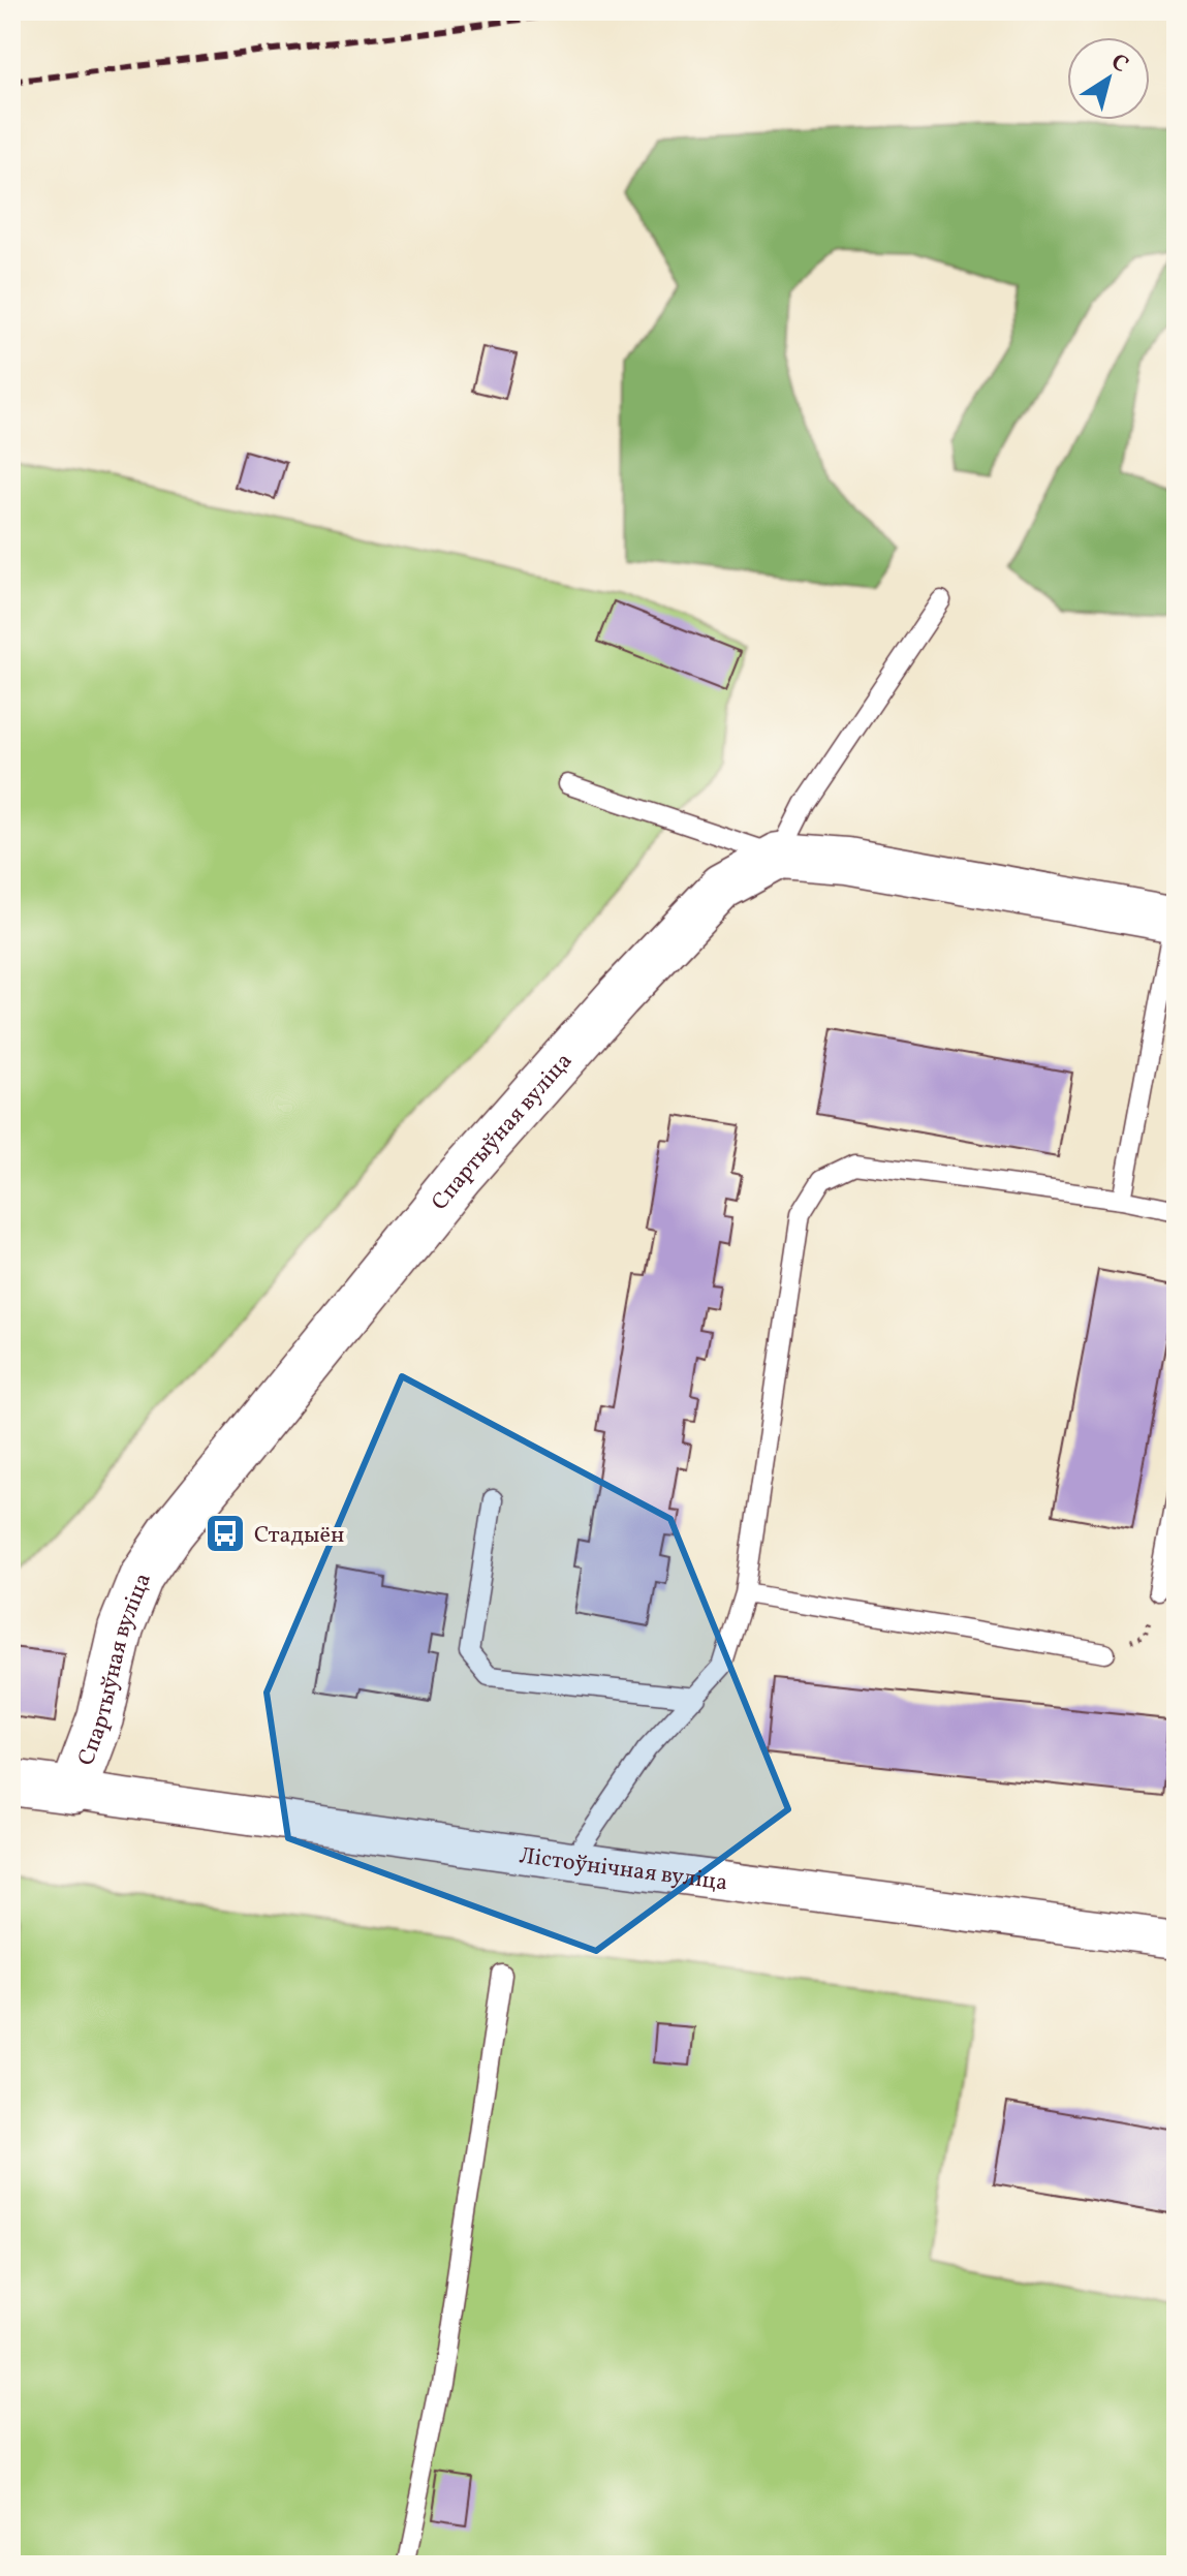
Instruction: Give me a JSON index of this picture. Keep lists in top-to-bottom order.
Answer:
{
  "streets": {
    "street": ["Спартыўная вуліца", "Лістоўнічная вуліца"]
  },
  "crossings": [
    ["Спартыўная вуліца", "Лістоўнічная вуліца"]
  ],
  "places": {
    "bus stop": ["Стадыён"]
  },
  "north": "top right"
}
